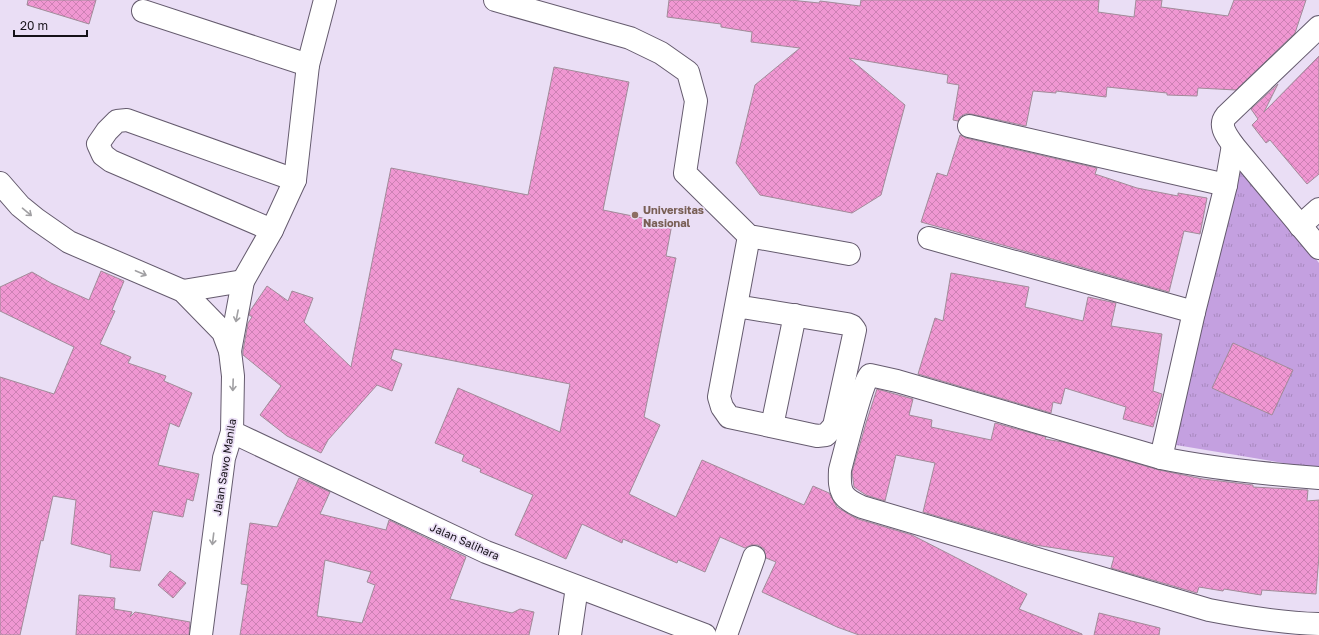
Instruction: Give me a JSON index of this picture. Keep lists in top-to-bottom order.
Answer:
{
  "streets": {
    "street": ["Jalan Sawo Manila", "Jalan Salihara"]
  },
  "crossings": [
    ["Jalan Sawo Manila", "Jalan Salihara"]
  ],
  "one_way": ["Jalan Sawo Manila"],
  "places": ["Universitas Nasional"],
  "scale_bar": "20 m"
}
